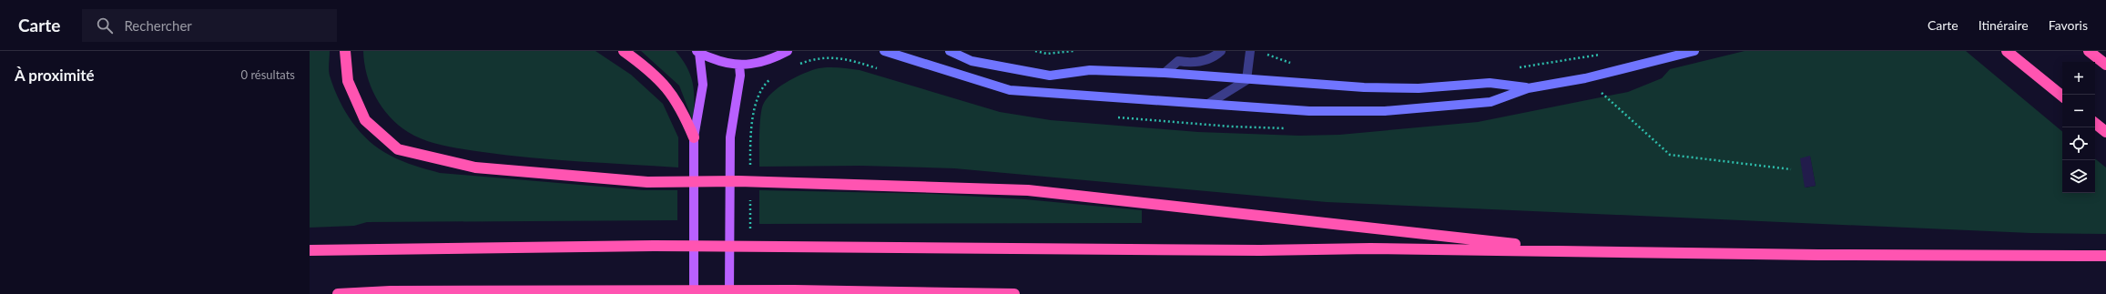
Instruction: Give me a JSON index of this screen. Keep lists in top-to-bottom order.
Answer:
{
  "page": {
    "header": "Carte",
    "search": "Rechercher",
    "nav": ["Carte", "Itinéraire", "Favoris"],
    "heading": ["À proximité", "0 résultats"],
    "map_buttons": ["+", "−"]
  }
}
